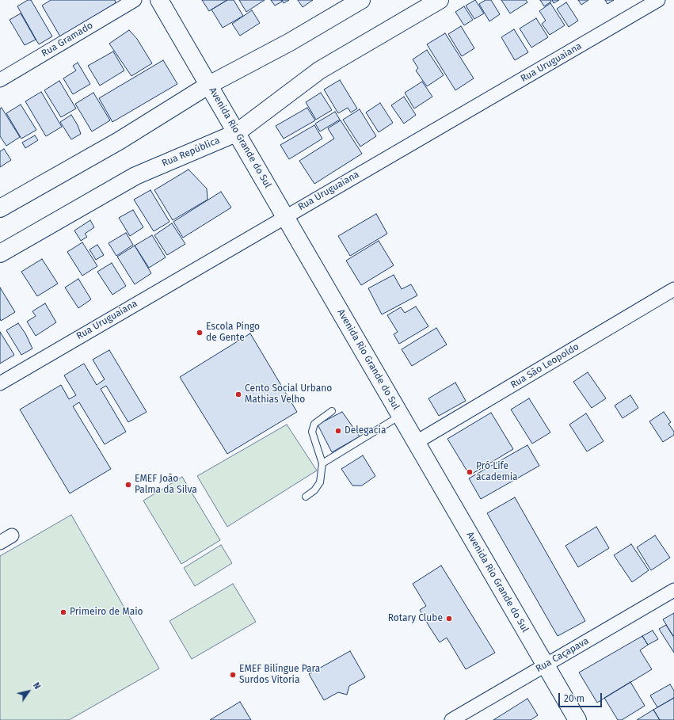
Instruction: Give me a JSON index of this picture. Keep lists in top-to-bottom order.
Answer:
{
  "streets": {
    "main road": ["Avenida Rio Grande do Sul", "Rua República"],
    "street": [
      "Rua Gramado",
      "Rua Uruguaiana",
      "Rua São Leopoldo",
      "Rua Caçapava"
    ]
  },
  "crossings": [
    ["Rua Uruguaiana", "Avenida Rio Grande do Sul"],
    ["Avenida Rio Grande do Sul", "Rua República"],
    ["Avenida Rio Grande do Sul", "Rua São Leopoldo"],
    ["Avenida Rio Grande do Sul", "Rua Caçapava"]
  ],
  "places": [
    "Escola Pingo de Gente",
    "Cento Social Urbano Mathias Velho",
    "Delegacia",
    "Pró Life academia",
    "EMEF João Palma da Silva",
    "Primeiro de Maio",
    "Rotary Clube",
    "EMEF Bilíngue Para Surdos Vitoria"
  ],
  "scale_bar": "20 m",
  "north": "top right"
}
